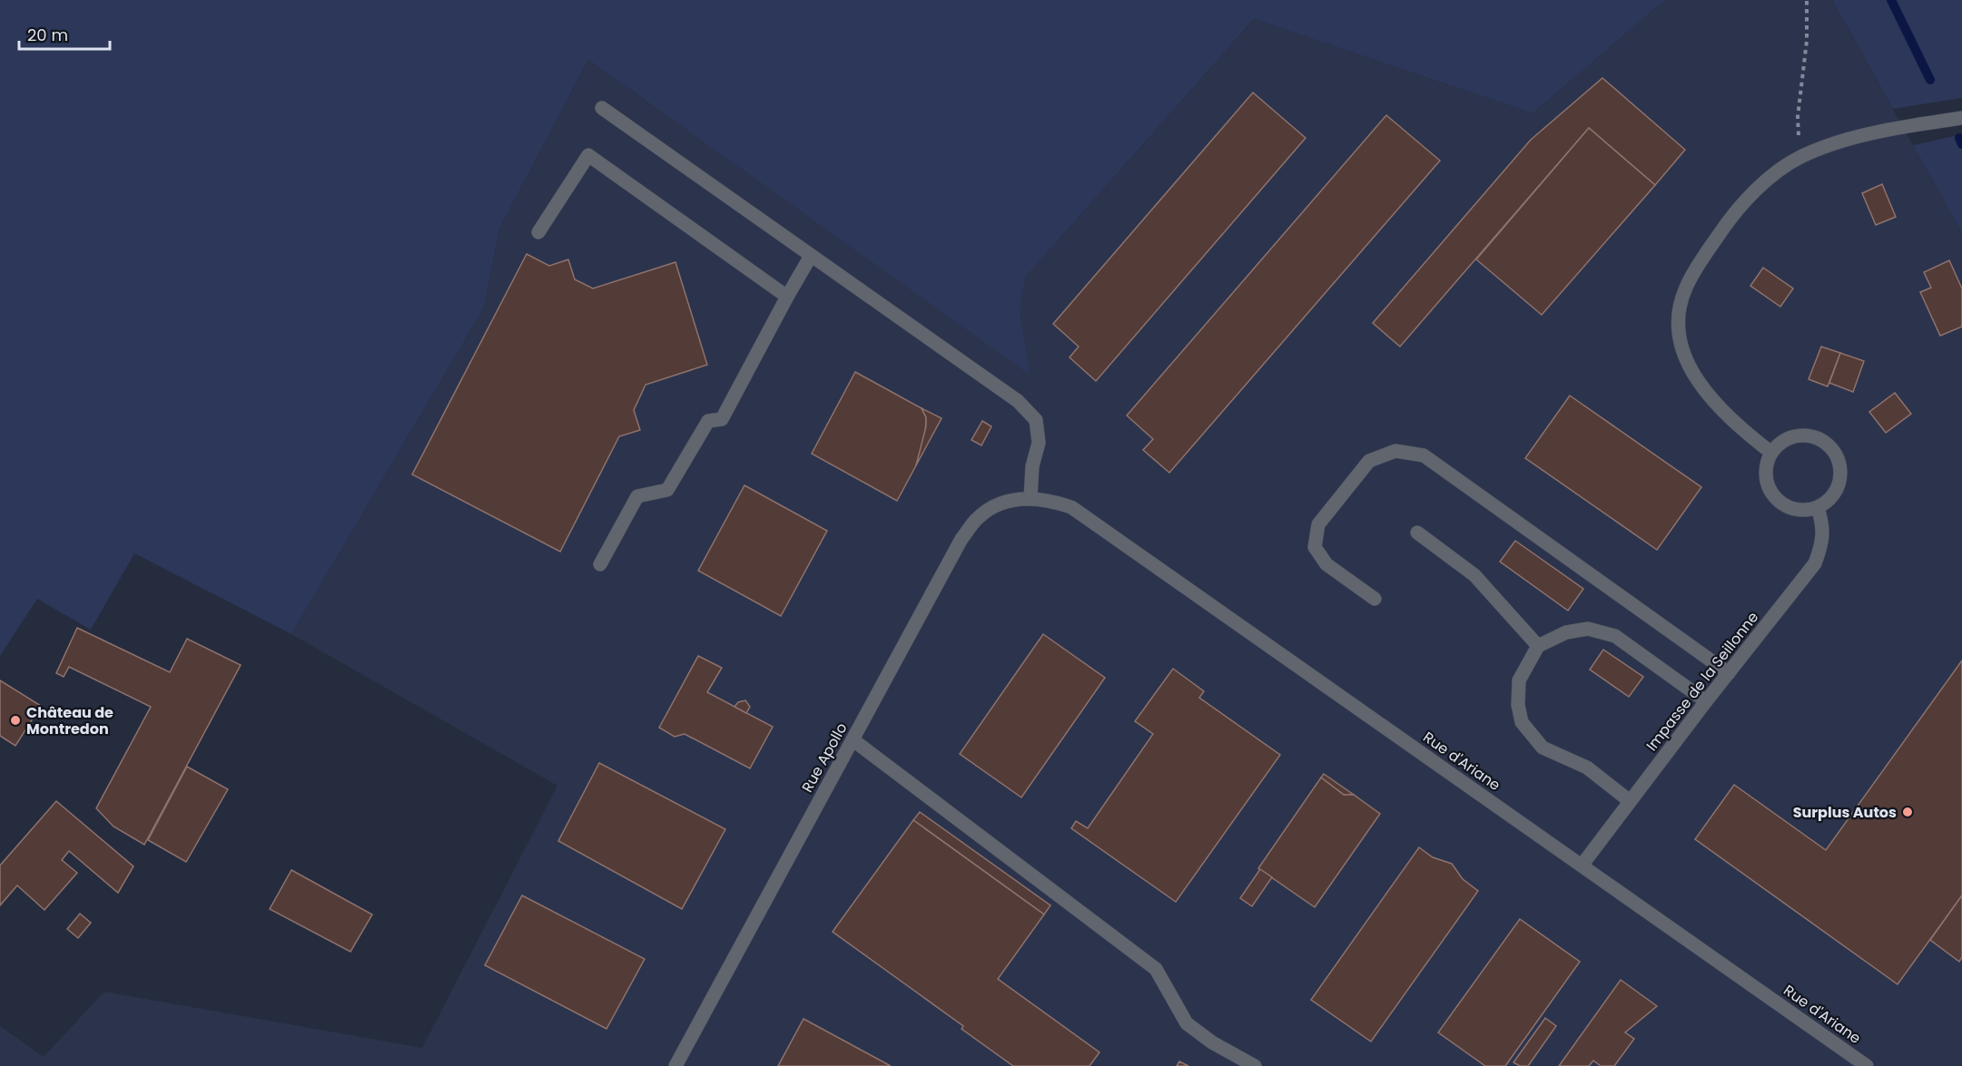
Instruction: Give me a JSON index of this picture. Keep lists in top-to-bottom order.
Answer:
{
  "streets": {
    "street": ["Impasse de la Seillonne", "Rue Apollo", "Rue d'Ariane"]
  },
  "crossings": [
    ["Impasse de la Seillonne", "Rue d'Ariane"],
    ["Rue Apollo", "Rue d'Ariane"]
  ],
  "places": ["Château de Montredon", "Surplus Autos"],
  "scale_bar": "20 m"
}
